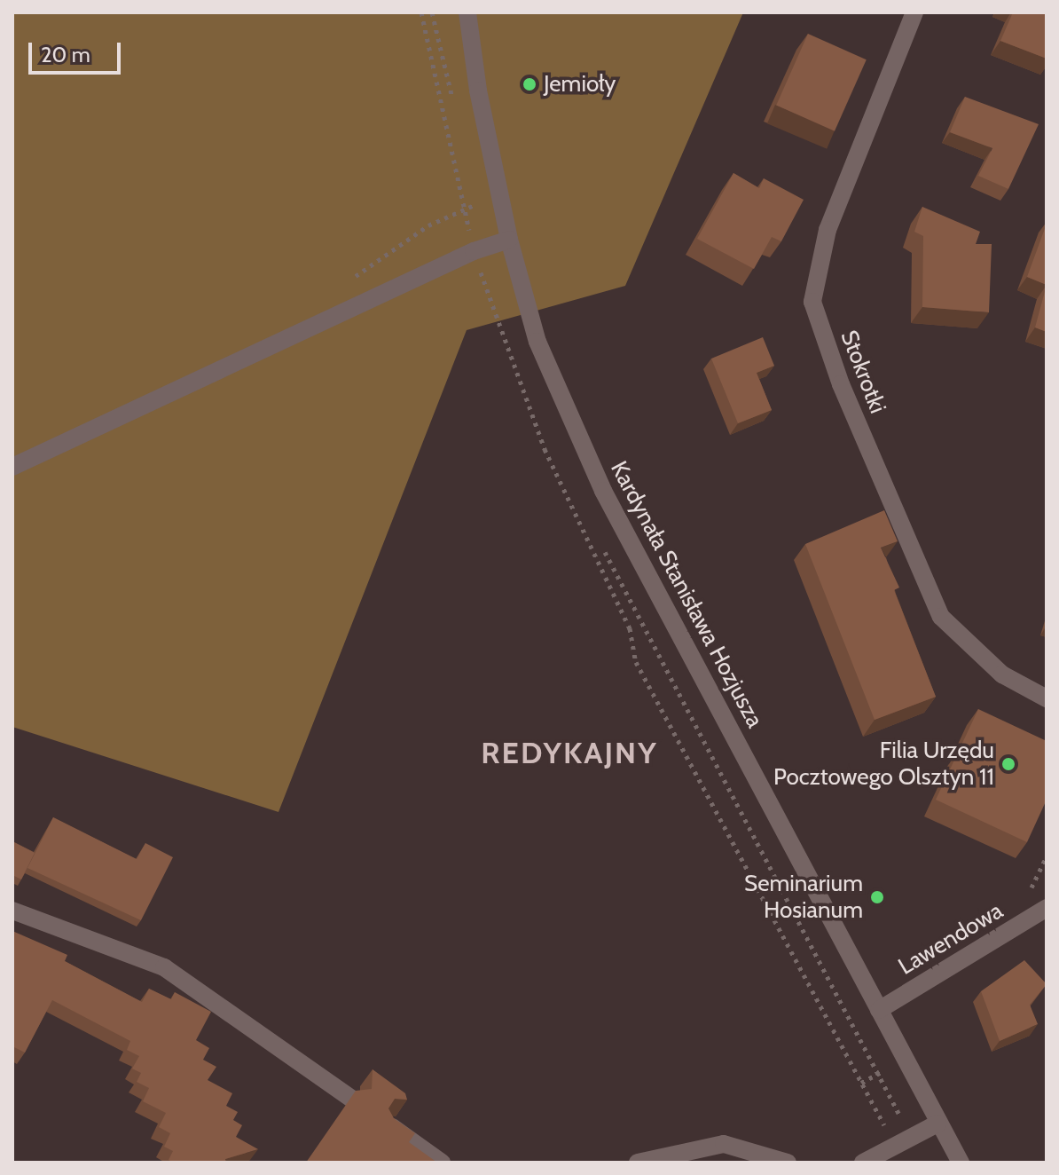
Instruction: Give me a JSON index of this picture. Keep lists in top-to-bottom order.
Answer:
{
  "streets": {
    "street": ["Stokrotki", "Kardynała Stanisława Hozjusza", "Lawendowa"]
  },
  "crossings": [
    ["Kardynała Stanisława Hozjusza", "Lawendowa"]
  ],
  "districts": ["REDYKAJNY"],
  "places": ["Jemioły", "Filia Urzędu Pocztowego Olsztyn 11", "Seminarium Hosianum"],
  "scale_bar": "20 m"
}
